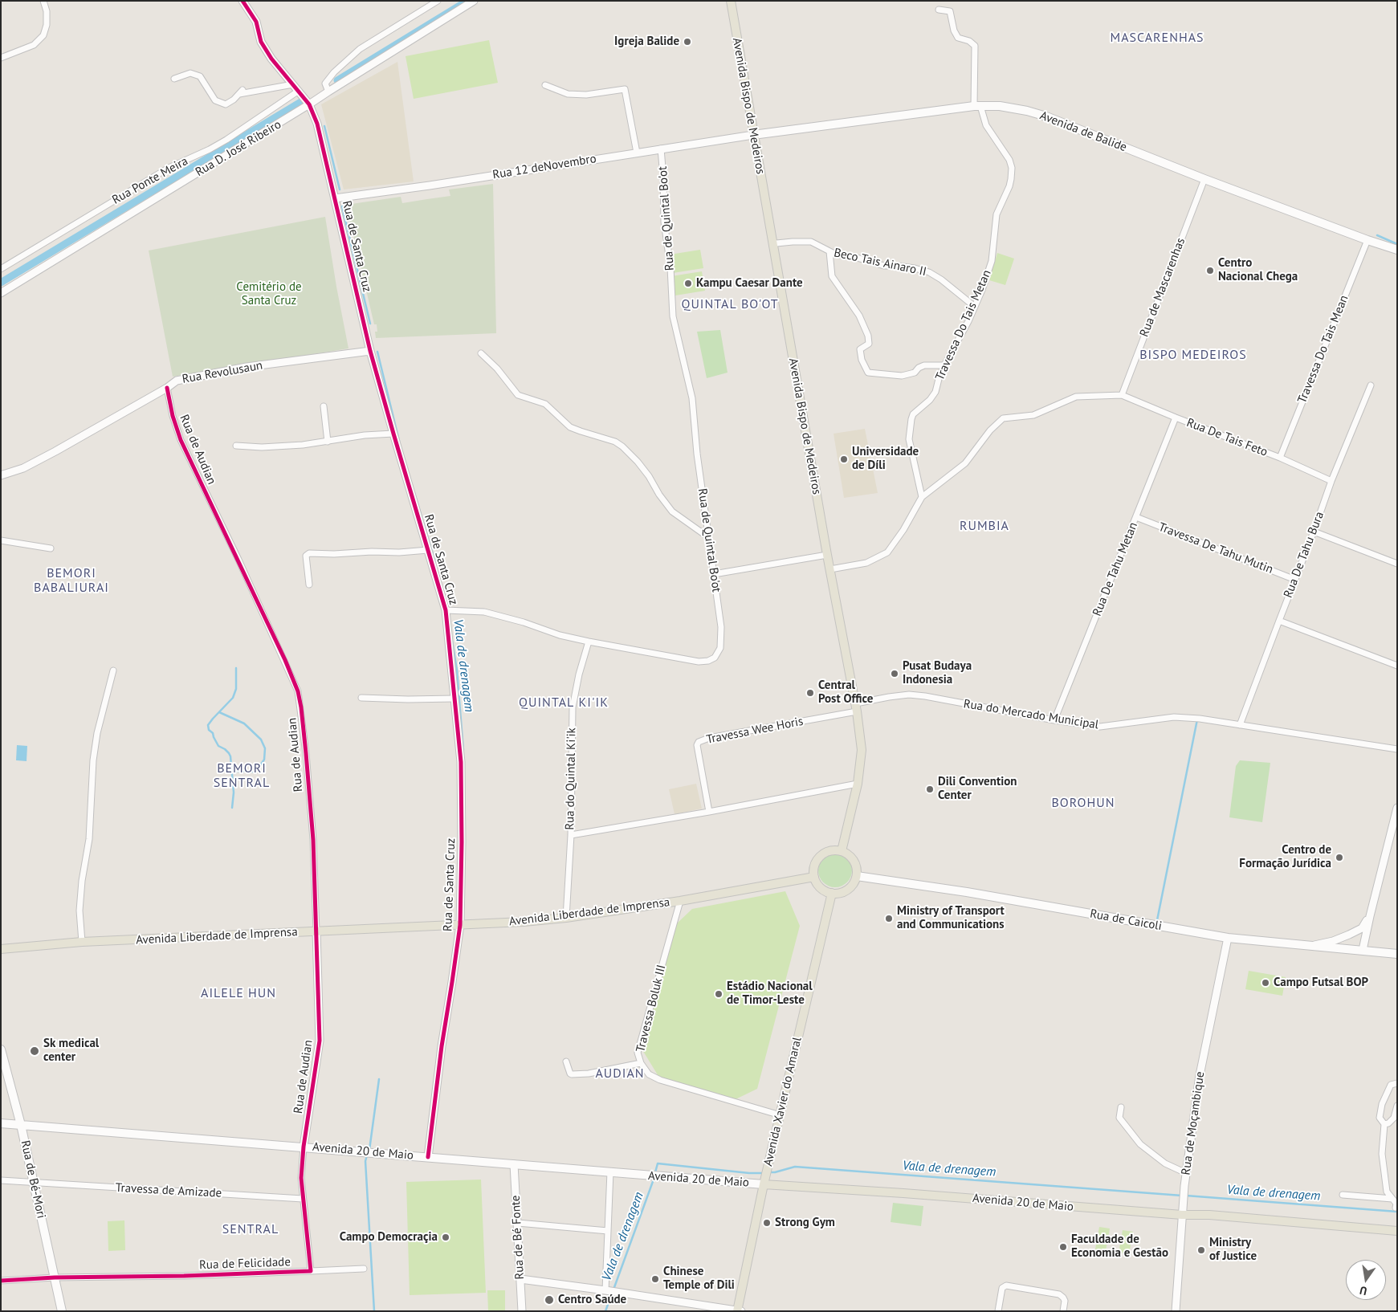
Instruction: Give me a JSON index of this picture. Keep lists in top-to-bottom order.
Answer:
{
  "streets": {
    "main road": [
      "Avenida Bispo de Medeiros",
      "Avenida de Balide",
      "Avenida Liberdade de Imprensa",
      "Rua de Caicoli",
      "Avenida Xavier do Amaral",
      "Avenida 20 de Maio",
      "Rua de Bé-Mori"
    ],
    "street": [
      "Rua D. José Ribeiro",
      "Rua 12 deNovembro",
      "Rua Ponte Meira",
      "Rua de Quintal Bo'ot",
      "Rua de Santa Cruz",
      "Beco Tais Ainaro II",
      "Rua de Mascarenhas",
      "Travessa Do Tais Metan",
      "Travessa Do Tais Mean",
      "Rua Revolusaun",
      "Rua De Tais Feto",
      "Rua de Audian",
      "Travessa De Tahu Mutin",
      "Rua De Tahu Bura",
      "Rua De Tahu Metan",
      "Rua do Mercado Municipal",
      "Travessa Wee Horis",
      "Rua do Quintal Ki'ik",
      "Travessa Boluk III",
      "Rua de Moçambique",
      "Travessa de Amizade",
      "Rua de Bé Fonte",
      "Rua de Felicidade"
    ]
  },
  "crossings": [
    ["Avenida Bispo de Medeiros", "Avenida de Balide"],
    ["Avenida Bispo de Medeiros", "Rua 12 deNovembro"],
    ["Avenida Bispo de Medeiros", "Rua do Mercado Municipal"],
    ["Avenida Bispo de Medeiros", "Travessa Wee Horis"],
    ["Avenida Bispo de Medeiros", "Avenida Liberdade de Imprensa"],
    ["Avenida Bispo de Medeiros", "Rua de Caicoli"],
    ["Avenida Bispo de Medeiros", "Avenida Xavier do Amaral"],
    ["Avenida de Balide", "Rua 12 deNovembro"],
    ["Avenida de Balide", "Rua de Mascarenhas"],
    ["Avenida de Balide", "Travessa Do Tais Metan"],
    ["Avenida de Balide", "Travessa Do Tais Mean"],
    ["Rua D. José Ribeiro", "Rua de Santa Cruz"],
    ["Rua 12 deNovembro", "Rua de Quintal Bo'ot"],
    ["Rua 12 deNovembro", "Rua de Santa Cruz"],
    ["Rua Ponte Meira", "Rua de Santa Cruz"],
    ["Rua de Quintal Bo'ot", "Rua de Santa Cruz"],
    ["Rua de Quintal Bo'ot", "Rua do Quintal Ki'ik"],
    ["Rua de Santa Cruz", "Rua Revolusaun"],
    ["Rua de Santa Cruz", "Avenida Liberdade de Imprensa"],
    ["Rua de Santa Cruz", "Avenida 20 de Maio"],
    ["Beco Tais Ainaro II", "Travessa Do Tais Metan"],
    ["Rua de Mascarenhas", "Rua De Tais Feto"],
    ["Travessa Do Tais Mean", "Rua De Tais Feto"],
    ["Rua Revolusaun", "Rua de Audian"],
    ["Rua De Tais Feto", "Rua De Tahu Bura"],
    ["Rua De Tais Feto", "Rua De Tahu Metan"],
    ["Rua de Audian", "Avenida Liberdade de Imprensa"],
    ["Rua de Audian", "Avenida 20 de Maio"],
    ["Travessa De Tahu Mutin", "Rua De Tahu Bura"],
    ["Travessa De Tahu Mutin", "Rua De Tahu Metan"],
    ["Rua De Tahu Bura", "Rua do Mercado Municipal"],
    ["Rua De Tahu Metan", "Rua do Mercado Municipal"],
    ["Rua do Mercado Municipal", "Travessa Wee Horis"],
    ["Rua do Quintal Ki'ik", "Avenida Liberdade de Imprensa"],
    ["Avenida Liberdade de Imprensa", "Rua de Caicoli"],
    ["Avenida Liberdade de Imprensa", "Travessa Boluk III"],
    ["Avenida Liberdade de Imprensa", "Avenida Xavier do Amaral"],
    ["Rua de Caicoli", "Avenida Xavier do Amaral"],
    ["Rua de Caicoli", "Rua de Moçambique"],
    ["Travessa Boluk III", "Avenida Xavier do Amaral"],
    ["Avenida Xavier do Amaral", "Avenida 20 de Maio"],
    ["Rua de Moçambique", "Avenida 20 de Maio"],
    ["Avenida 20 de Maio", "Rua de Bé-Mori"],
    ["Avenida 20 de Maio", "Rua de Bé Fonte"],
    ["Rua de Bé-Mori", "Travessa de Amizade"],
    ["Rua de Bé-Mori", "Rua de Felicidade"]
  ],
  "districts": [
    "MASCARENHAS",
    "QUINTAL BO'OT",
    "BISPO MEDEIROS",
    "RUMBIA",
    "BEMORI BABALIURAI",
    "QUINTAL KI'IK",
    "BEMORI SENTRAL",
    "BOROHUN",
    "AILELE HUN",
    "AUDIAN",
    "SENTRAL"
  ],
  "water": ["Vala de drenagem"],
  "parks": ["Cemitério de Santa Cruz"],
  "places": [
    "Igreja Balide",
    "Centro Nacional Chega",
    "Kampu Caesar Dante",
    "Universidade de Díli",
    "Pusat Budaya Indonesia",
    "Central Post Office",
    "Dili Convention Center",
    "Centro de Formação Jurídica",
    "Ministry of Transport and Communications",
    "Campo Futsal BOP",
    "Estádio Nacional de Timor-Leste",
    "Sk medical center",
    "Strong Gym",
    "Campo Democraçia",
    "Faculdade de Economia e Gestão",
    "Ministry of Justice",
    "Chinese Temple of Dili",
    "Centro Saúde"
  ],
  "north": "bottom"
}
